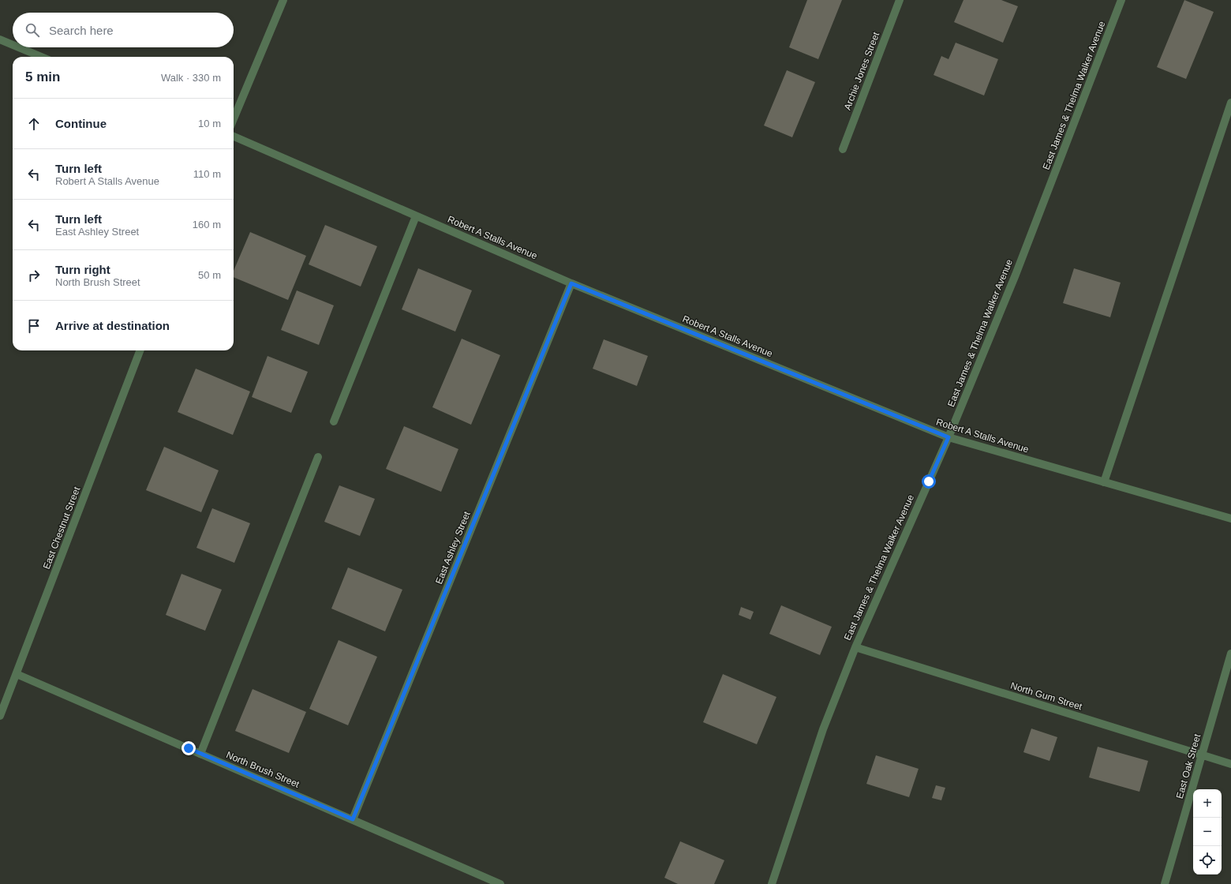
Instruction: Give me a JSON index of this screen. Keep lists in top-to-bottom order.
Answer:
{
  "streets": {
    "street": [
      "Archie Jones Street",
      "East James & Thelma Walker Avenue",
      "Robert A Stalls Avenue",
      "East Chestnut Street",
      "East Ashley Street",
      "North Gum Street",
      "East Oak Street",
      "North Brush Street"
    ]
  },
  "crossings": [
    ["East James & Thelma Walker Avenue", "Robert A Stalls Avenue"],
    ["East James & Thelma Walker Avenue", "North Gum Street"],
    ["Robert A Stalls Avenue", "East Ashley Street"],
    ["East Chestnut Street", "North Brush Street"],
    ["East Ashley Street", "North Brush Street"],
    ["North Gum Street", "East Oak Street"]
  ],
  "page": {
    "search": "Search here",
    "heading": ["5 min", "Walk · 330 m"],
    "list": [
      ["Continue", "10 m"],
      ["Turn left", "Robert A Stalls Avenue", "110 m"],
      ["Turn left", "East Ashley Street", "160 m"],
      ["Turn right", "North Brush Street", "50 m"],
      "Arrive at destination"
    ],
    "map_buttons": ["+", "−"]
  }
}
